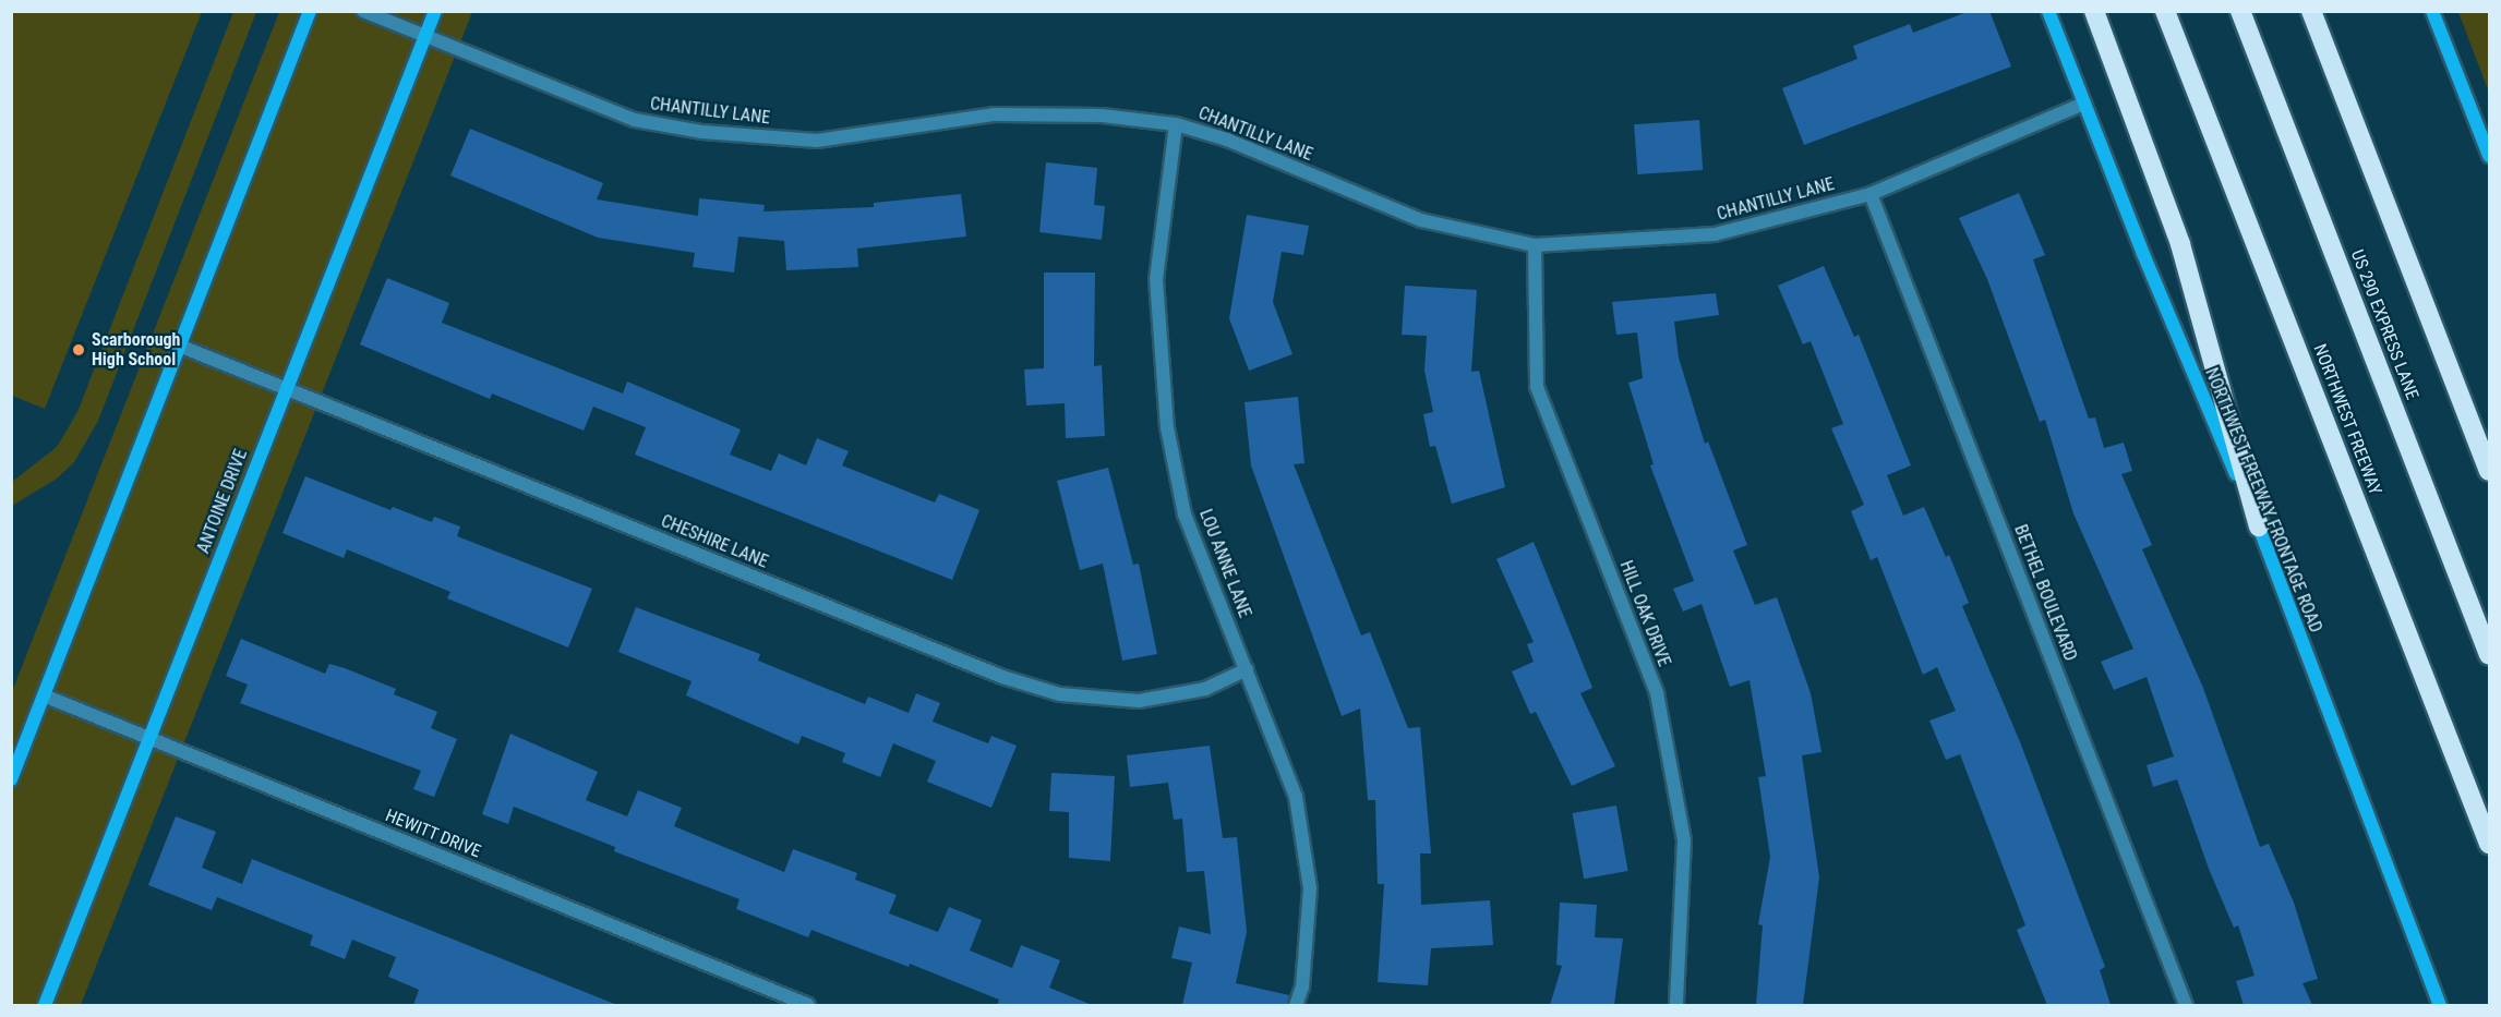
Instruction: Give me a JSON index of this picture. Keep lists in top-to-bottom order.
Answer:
{
  "streets": {
    "highway": ["US 290 EXPRESS LANE", "NORTHWEST FREEWAY"],
    "main road": ["NORTHWEST FREEWAY FRONTAGE ROAD", "ANTOINE DRIVE"],
    "street": [
      "CHANTILLY LANE",
      "CHESHIRE LANE",
      "LOU ANNE LANE",
      "BETHEL BOULEVARD",
      "HILL OAK DRIVE",
      "HEWITT DRIVE"
    ]
  },
  "crossings": [
    ["CHANTILLY LANE", "NORTHWEST FREEWAY FRONTAGE ROAD"],
    ["CHANTILLY LANE", "ANTOINE DRIVE"],
    ["CHANTILLY LANE", "LOU ANNE LANE"],
    ["CHANTILLY LANE", "BETHEL BOULEVARD"],
    ["CHANTILLY LANE", "HILL OAK DRIVE"],
    ["ANTOINE DRIVE", "CHESHIRE LANE"],
    ["ANTOINE DRIVE", "HEWITT DRIVE"],
    ["CHESHIRE LANE", "LOU ANNE LANE"]
  ],
  "places": ["Scarborough High School"]
}
